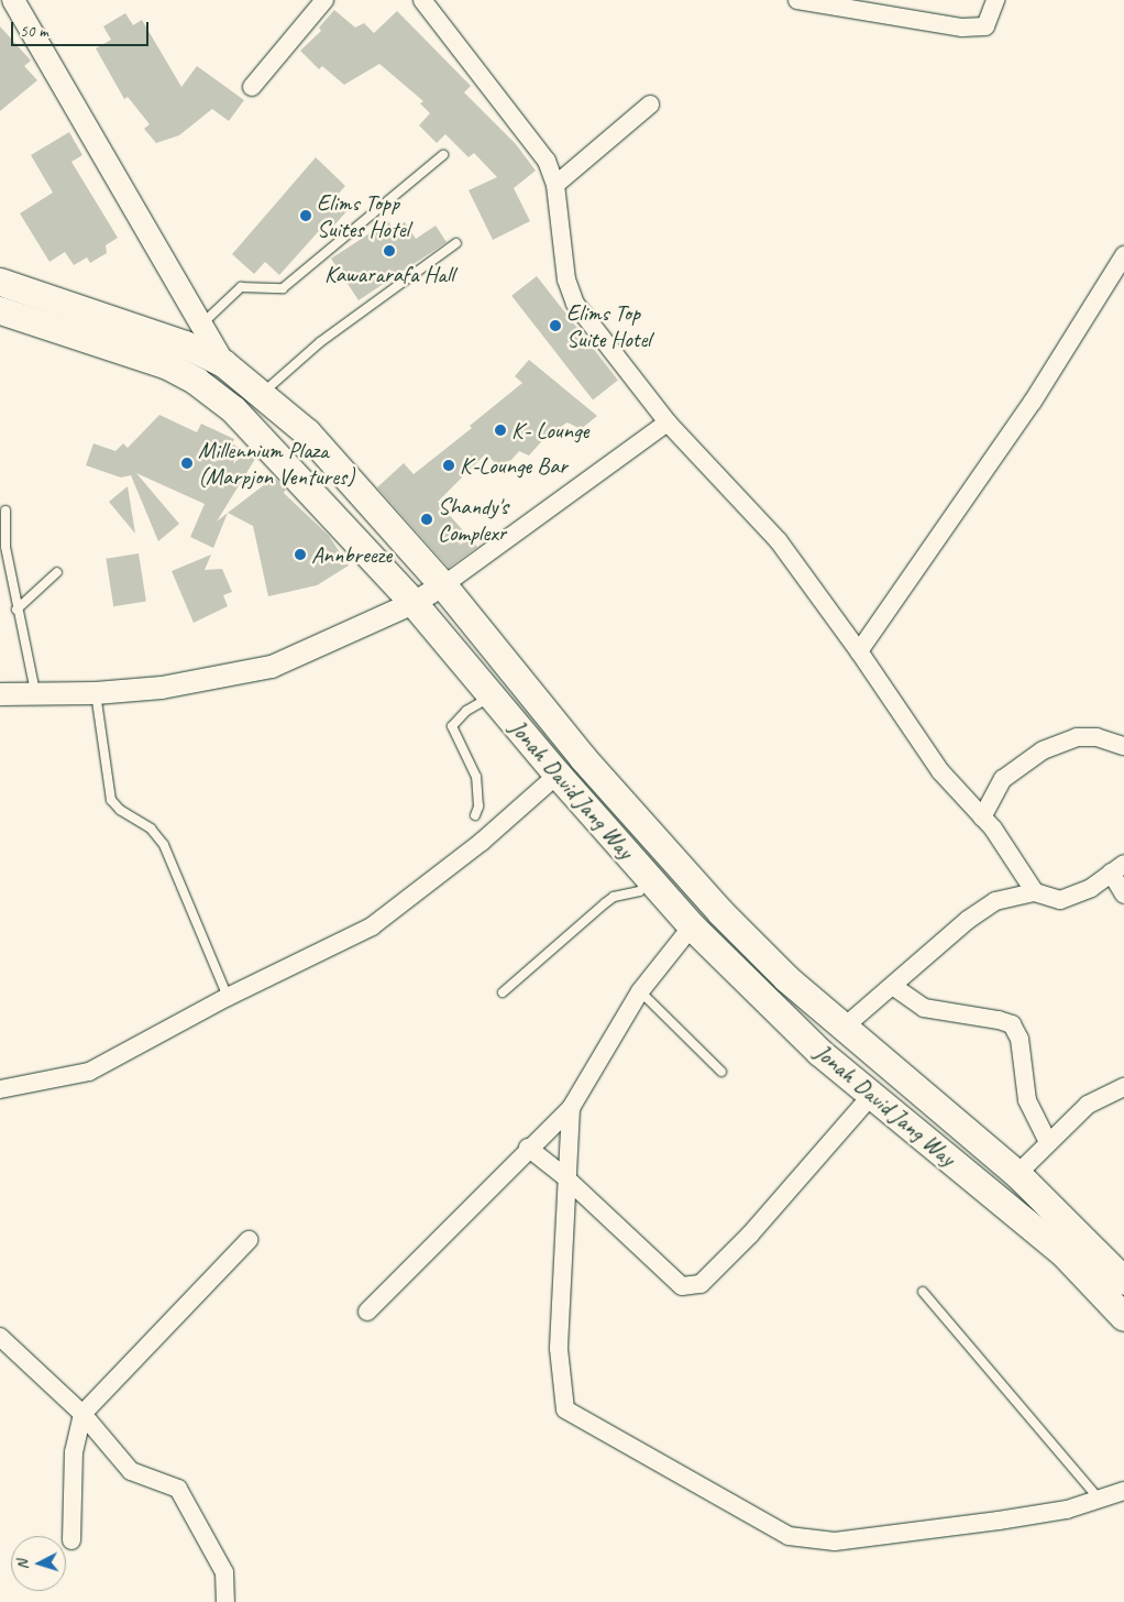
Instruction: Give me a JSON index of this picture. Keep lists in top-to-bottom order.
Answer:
{
  "streets": {
    "main road": ["Jonah David Jang Way"]
  },
  "places": [
    "Elims Topp Suites Hotel",
    "Kawararafa Hall",
    "Elims Top Suite Hotel",
    "K- Lounge",
    "Millennium Plaza (Marpjon Ventures)",
    "K-Lounge Bar",
    "Shandy's Complexr",
    "Annbreeze"
  ],
  "scale_bar": "50 m",
  "north": "left"
}
